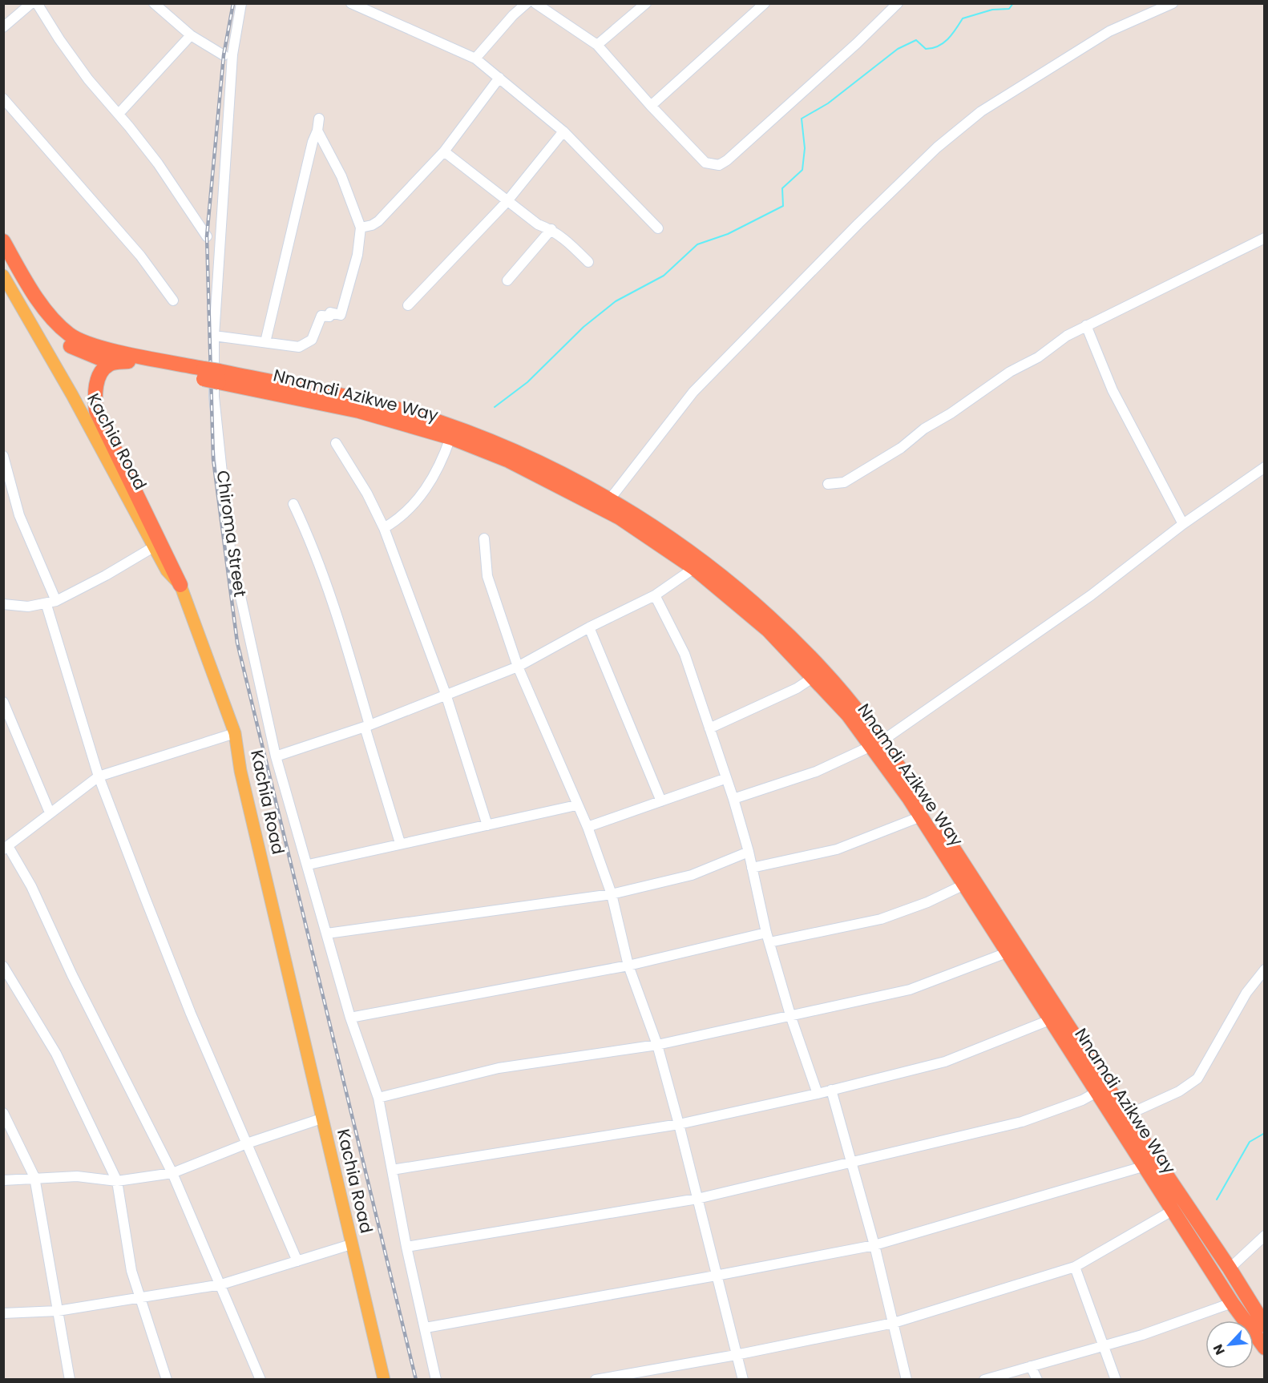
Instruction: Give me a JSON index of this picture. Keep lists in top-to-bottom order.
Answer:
{
  "streets": {
    "highway": ["Nnamdi Azikwe Way"],
    "main road": ["Kachia Road"],
    "street": ["Chiroma Street"]
  },
  "north": "bottom left"
}
